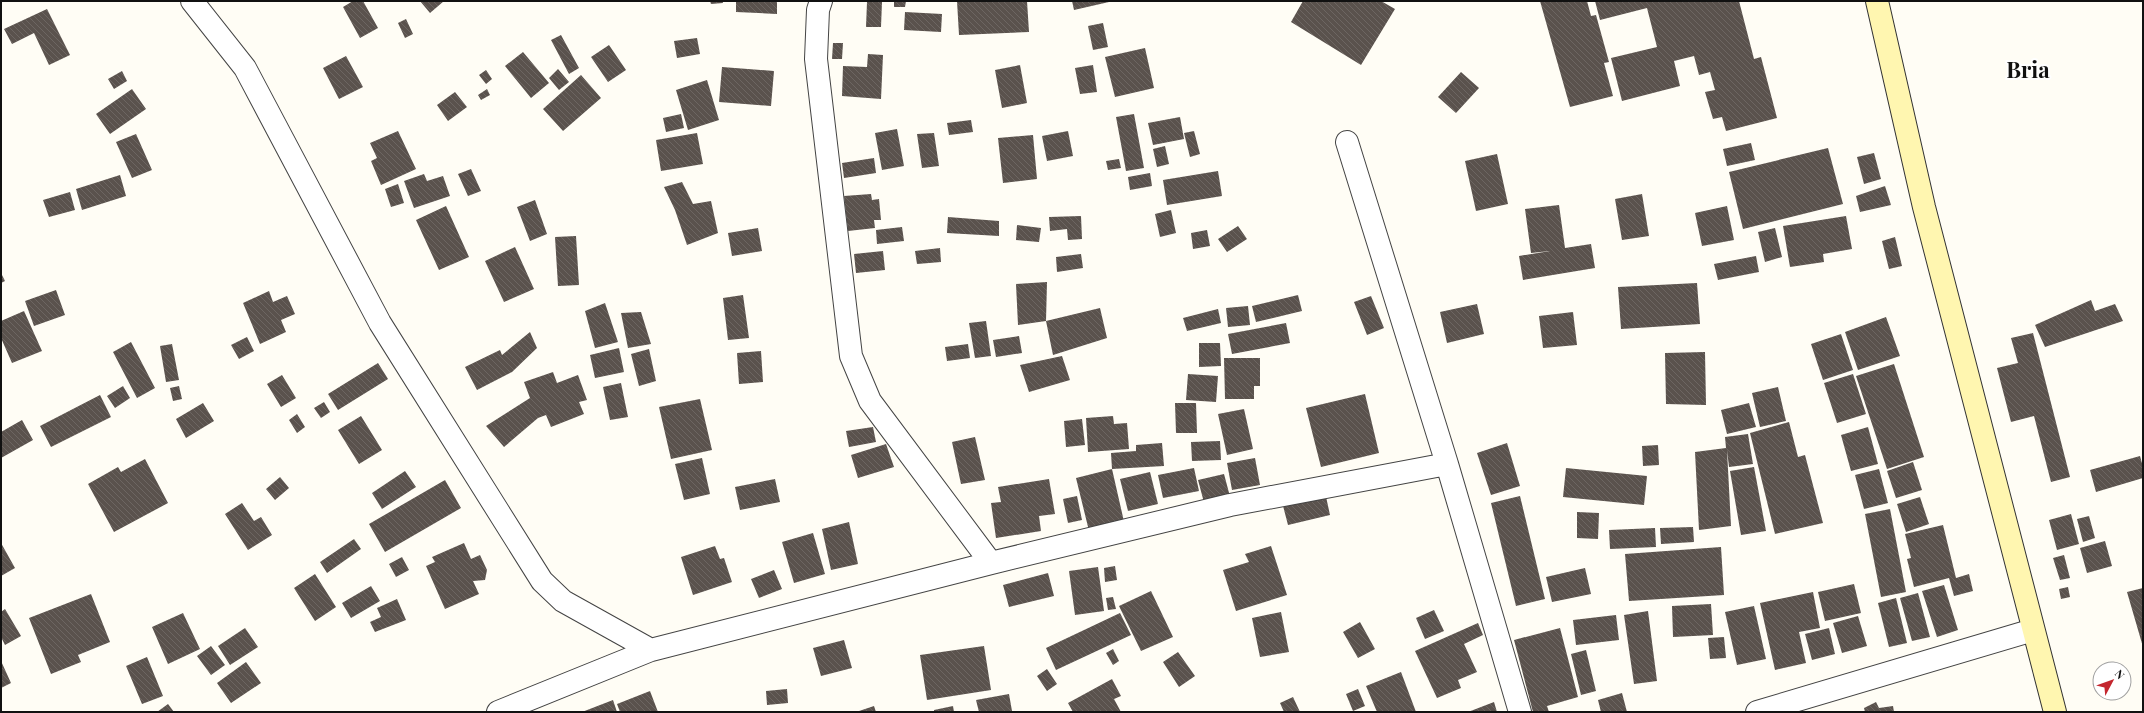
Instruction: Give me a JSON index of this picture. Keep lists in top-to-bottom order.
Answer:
{
  "districts": ["Bria"],
  "north": "top right"
}
